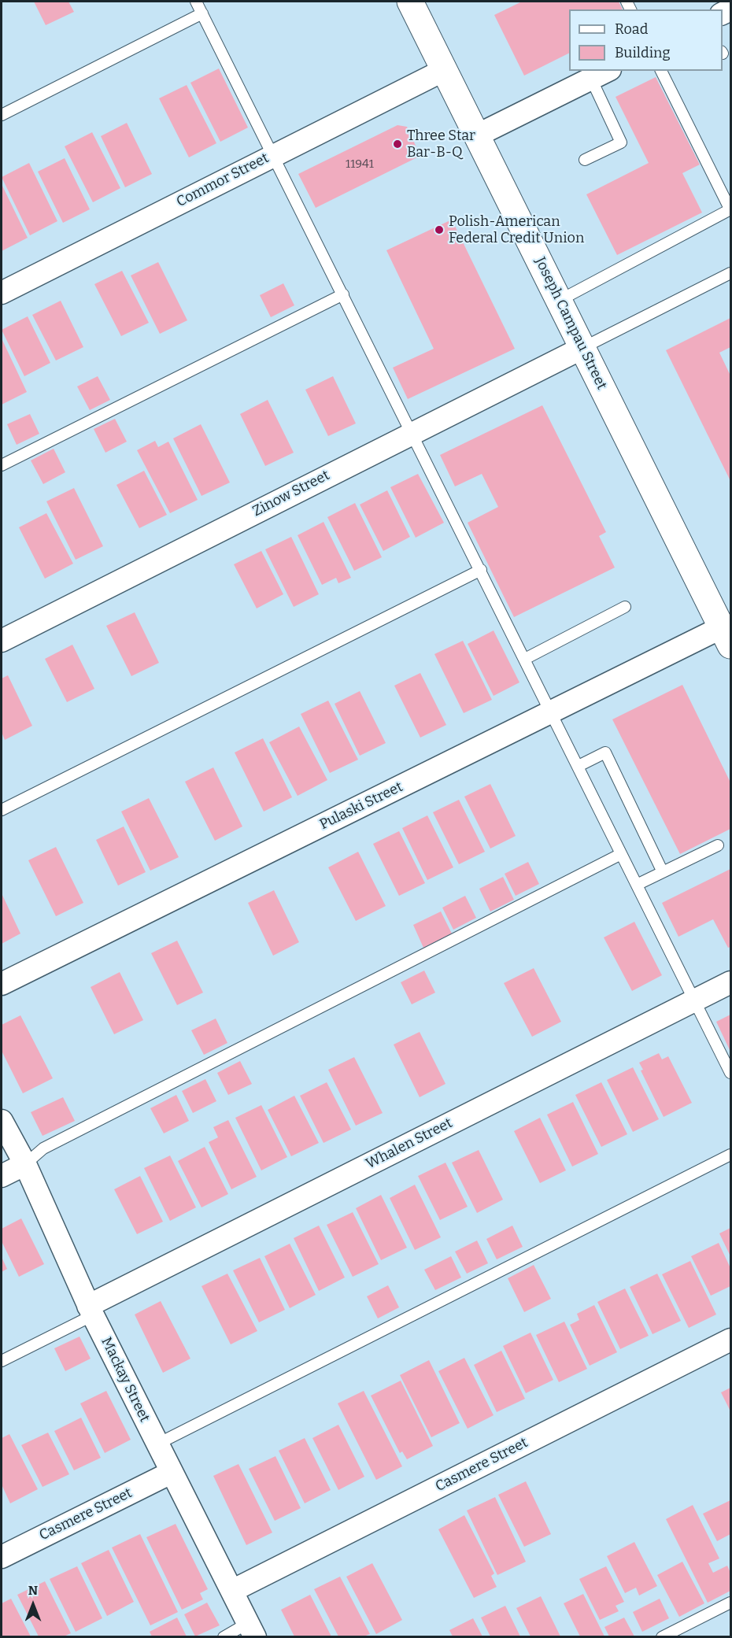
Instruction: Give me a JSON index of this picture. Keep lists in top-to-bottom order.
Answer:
{
  "streets": {
    "street": [
      "Commor Street",
      "Joseph Campau Street",
      "Zinow Street",
      "Pulaski Street",
      "Whalen Street",
      "Mackay Street",
      "Casmere Street"
    ]
  },
  "crossings": [
    ["Commor Street", "Joseph Campau Street"],
    ["Joseph Campau Street", "Zinow Street"],
    ["Joseph Campau Street", "Pulaski Street"],
    ["Whalen Street", "Mackay Street"],
    ["Mackay Street", "Casmere Street"]
  ],
  "places": ["Three Star Bar-B-Q", "Polish-American Federal Credit Union"],
  "house_numbers": ["11941"],
  "legend": ["Road", "Building"],
  "north": "top"
}
